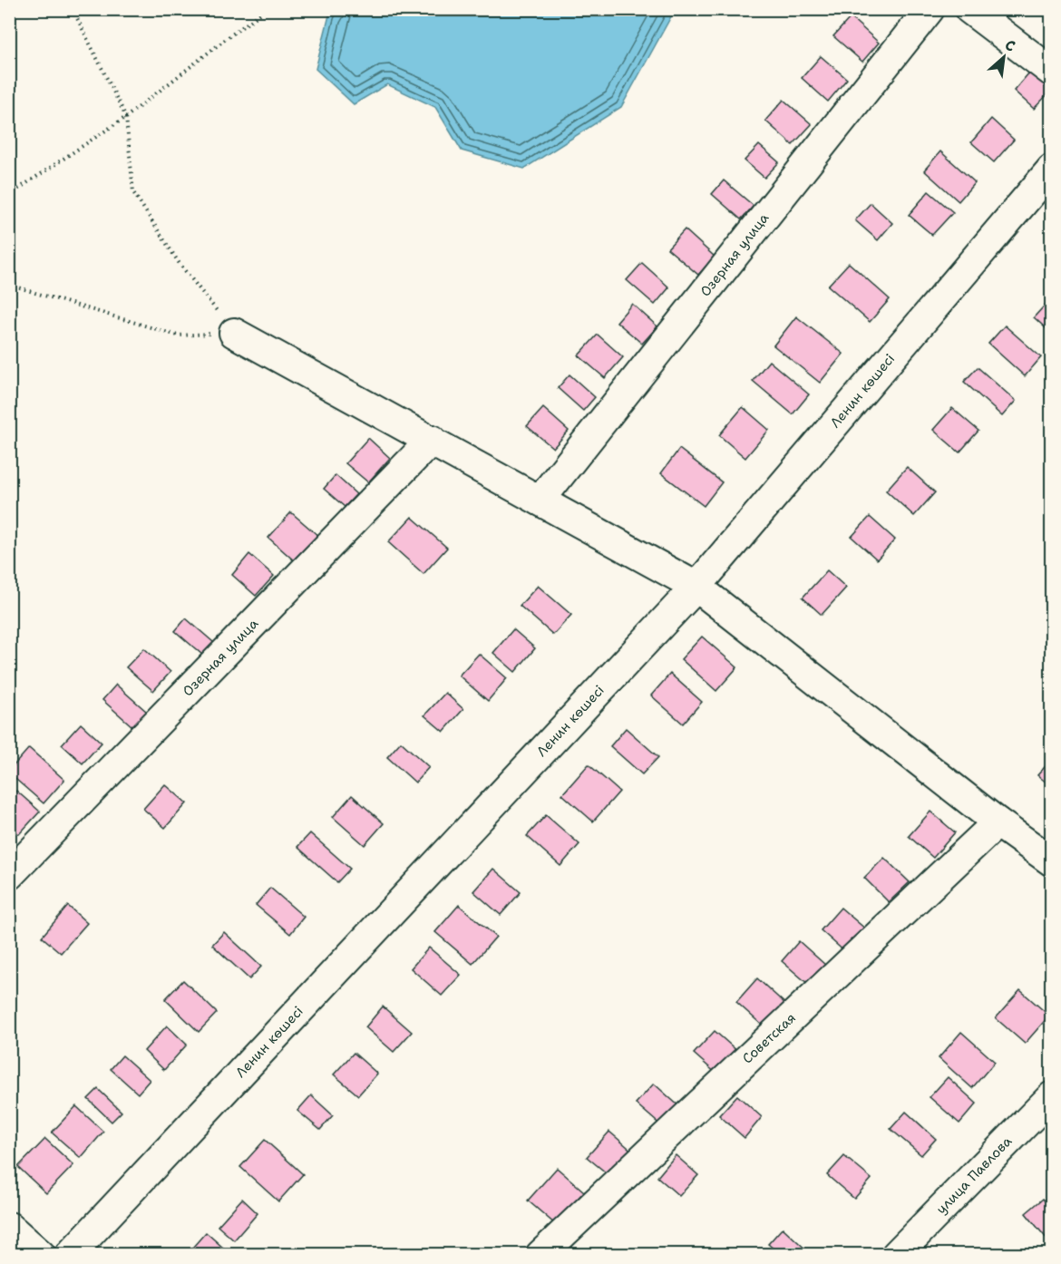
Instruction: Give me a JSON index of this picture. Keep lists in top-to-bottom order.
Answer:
{
  "streets": {
    "street": [
      "Озерная улица",
      "Ленин көшесі",
      "Советская",
      "улица Павлова"
    ]
  },
  "north": "top right"
}
